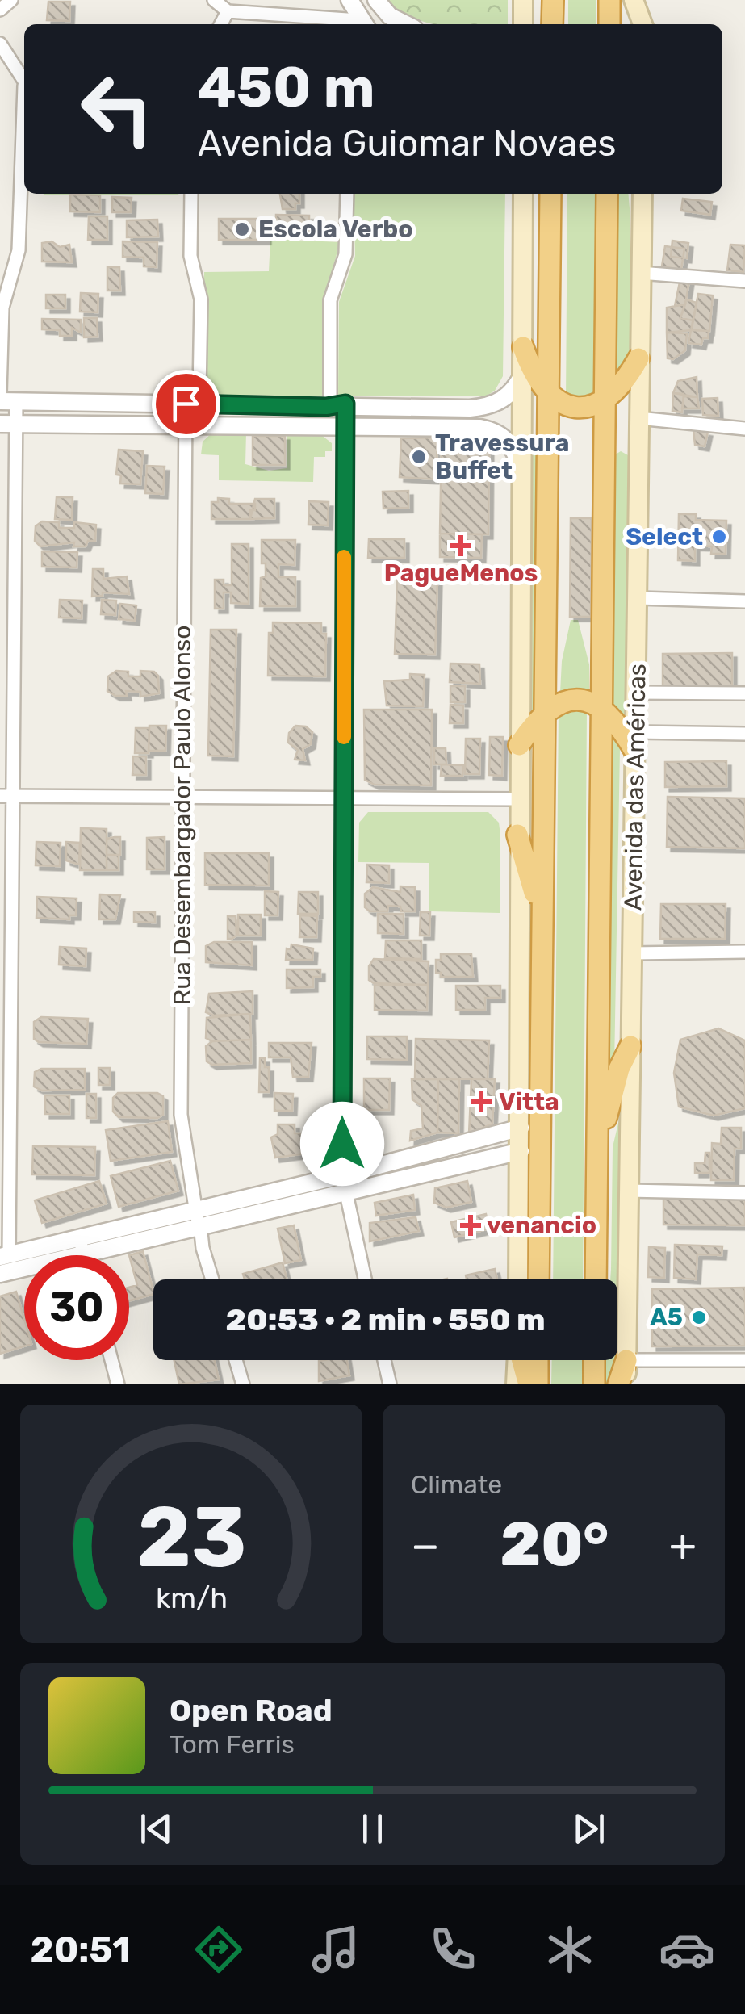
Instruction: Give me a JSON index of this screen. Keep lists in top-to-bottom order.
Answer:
{
  "streets": {
    "highway": ["Avenida das Américas"],
    "street": ["Rua Desembargador Paulo Alonso"]
  },
  "places": {
    "other": [
      "Escola Verbo",
      "Travessura Buffet",
      "Select",
      "A5"
    ],
    "health": ["PagueMenos", "Vitta", "venancio"]
  },
  "page": {
    "turn": ["450 m", "Avenida Guiomar Novaes"],
    "limit": "30",
    "trip": "20:53 · 2 min · 550 m",
    "tile": "Climate",
    "heat": ["−", "20°", "+"],
    "song": ["Open Road", "Tom Ferris"],
    "tabs": "20:51",
    "gauge": ["23", "km/h"]
  }
}
